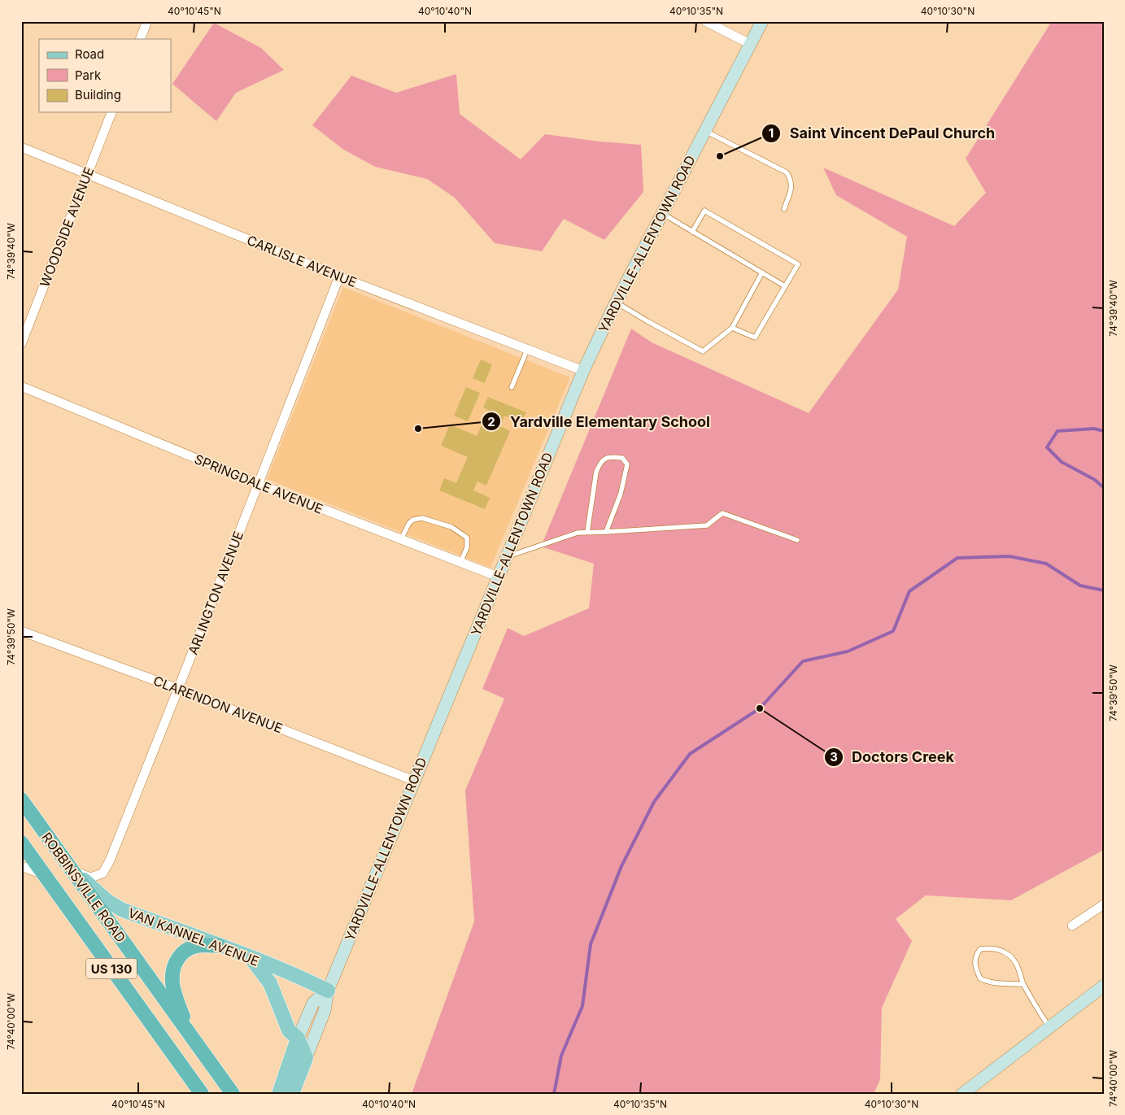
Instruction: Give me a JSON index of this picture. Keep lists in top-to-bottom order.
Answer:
{
  "streets": {
    "highway": ["ROBBINSVILLE ROAD", "US 130"],
    "main road": ["YARDVILLE-ALLENTOWN ROAD", "VAN KANNEL AVENUE"],
    "street": [
      "WOODSIDE AVENUE",
      "CARLISLE AVENUE",
      "SPRINGDALE AVENUE",
      "ARLINGTON AVENUE",
      "CLARENDON AVENUE"
    ]
  },
  "crossings": [
    ["WOODSIDE AVENUE", "CARLISLE AVENUE"],
    ["YARDVILLE-ALLENTOWN ROAD", "CARLISLE AVENUE"],
    ["YARDVILLE-ALLENTOWN ROAD", "SPRINGDALE AVENUE"],
    ["YARDVILLE-ALLENTOWN ROAD", "CLARENDON AVENUE"],
    ["YARDVILLE-ALLENTOWN ROAD", "VAN KANNEL AVENUE"],
    ["CARLISLE AVENUE", "ARLINGTON AVENUE"],
    ["SPRINGDALE AVENUE", "ARLINGTON AVENUE"],
    ["ARLINGTON AVENUE", "CLARENDON AVENUE"],
    ["ARLINGTON AVENUE", "ROBBINSVILLE ROAD"],
    ["ARLINGTON AVENUE", "VAN KANNEL AVENUE"],
    ["ROBBINSVILLE ROAD", "VAN KANNEL AVENUE"]
  ],
  "places": ["Saint Vincent DePaul Church", "Yardville Elementary School", "Doctors Creek"],
  "legend": ["Road", "Park", "Building"],
  "coordinates": [
    "40°10'45\"N",
    "40°10'40\"N",
    "40°10'35\"N",
    "40°10'30\"N",
    "74°39'40\"W",
    "74°39'50\"W",
    "74°40'00\"W"
  ]
}
